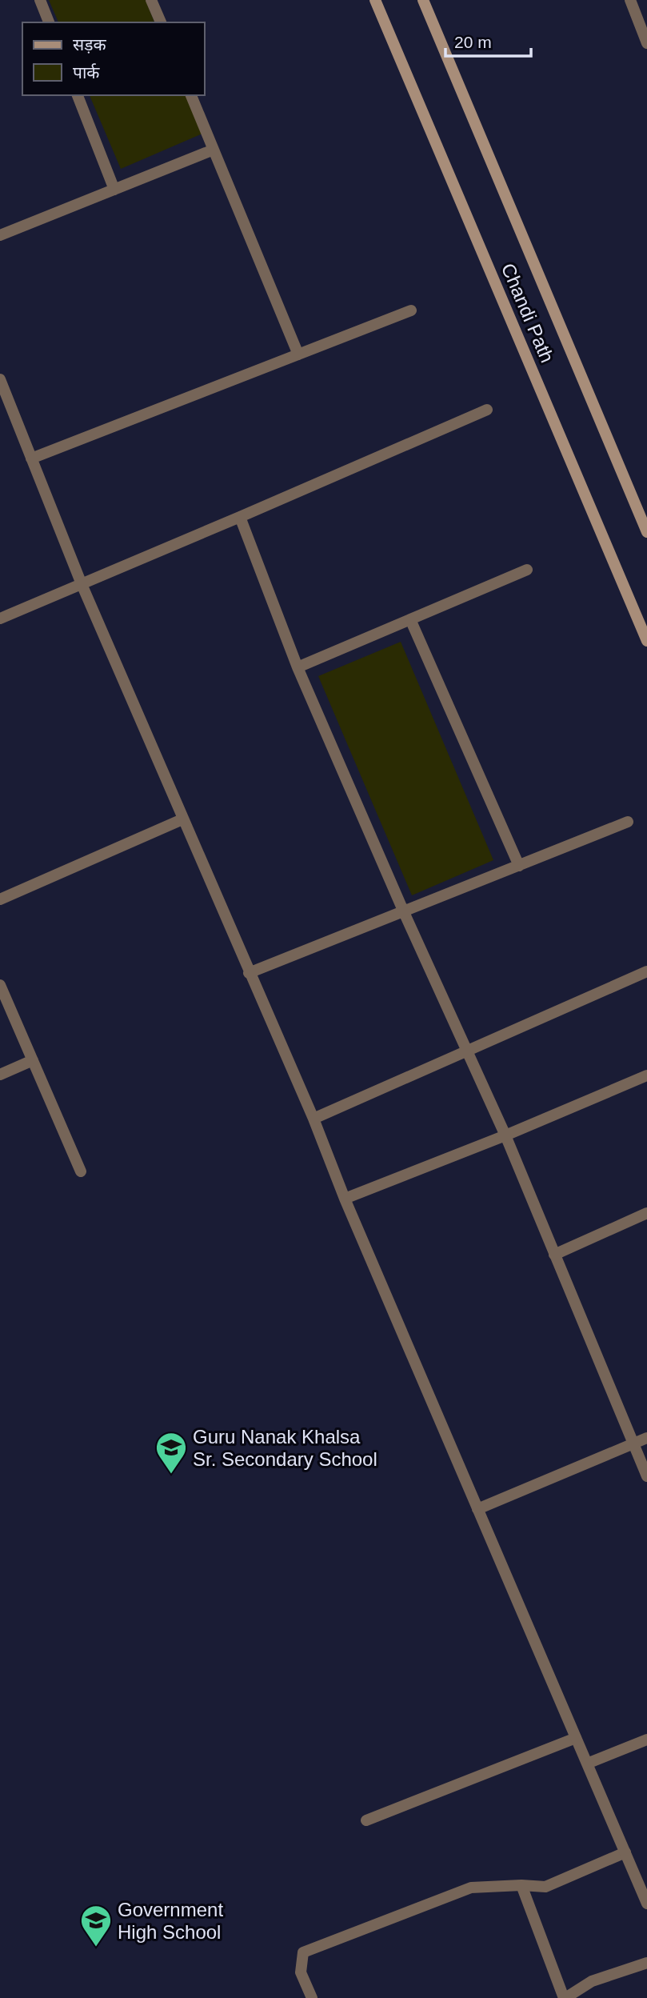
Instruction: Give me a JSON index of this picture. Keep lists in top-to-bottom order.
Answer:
{
  "streets": {
    "main road": ["Chandi Path"]
  },
  "places": {
    "school or university": ["Guru Nanak Khalsa Sr. Secondary School", "Government High School"]
  },
  "legend": ["सड़क", "पार्क"],
  "scale_bar": "20 m"
}
